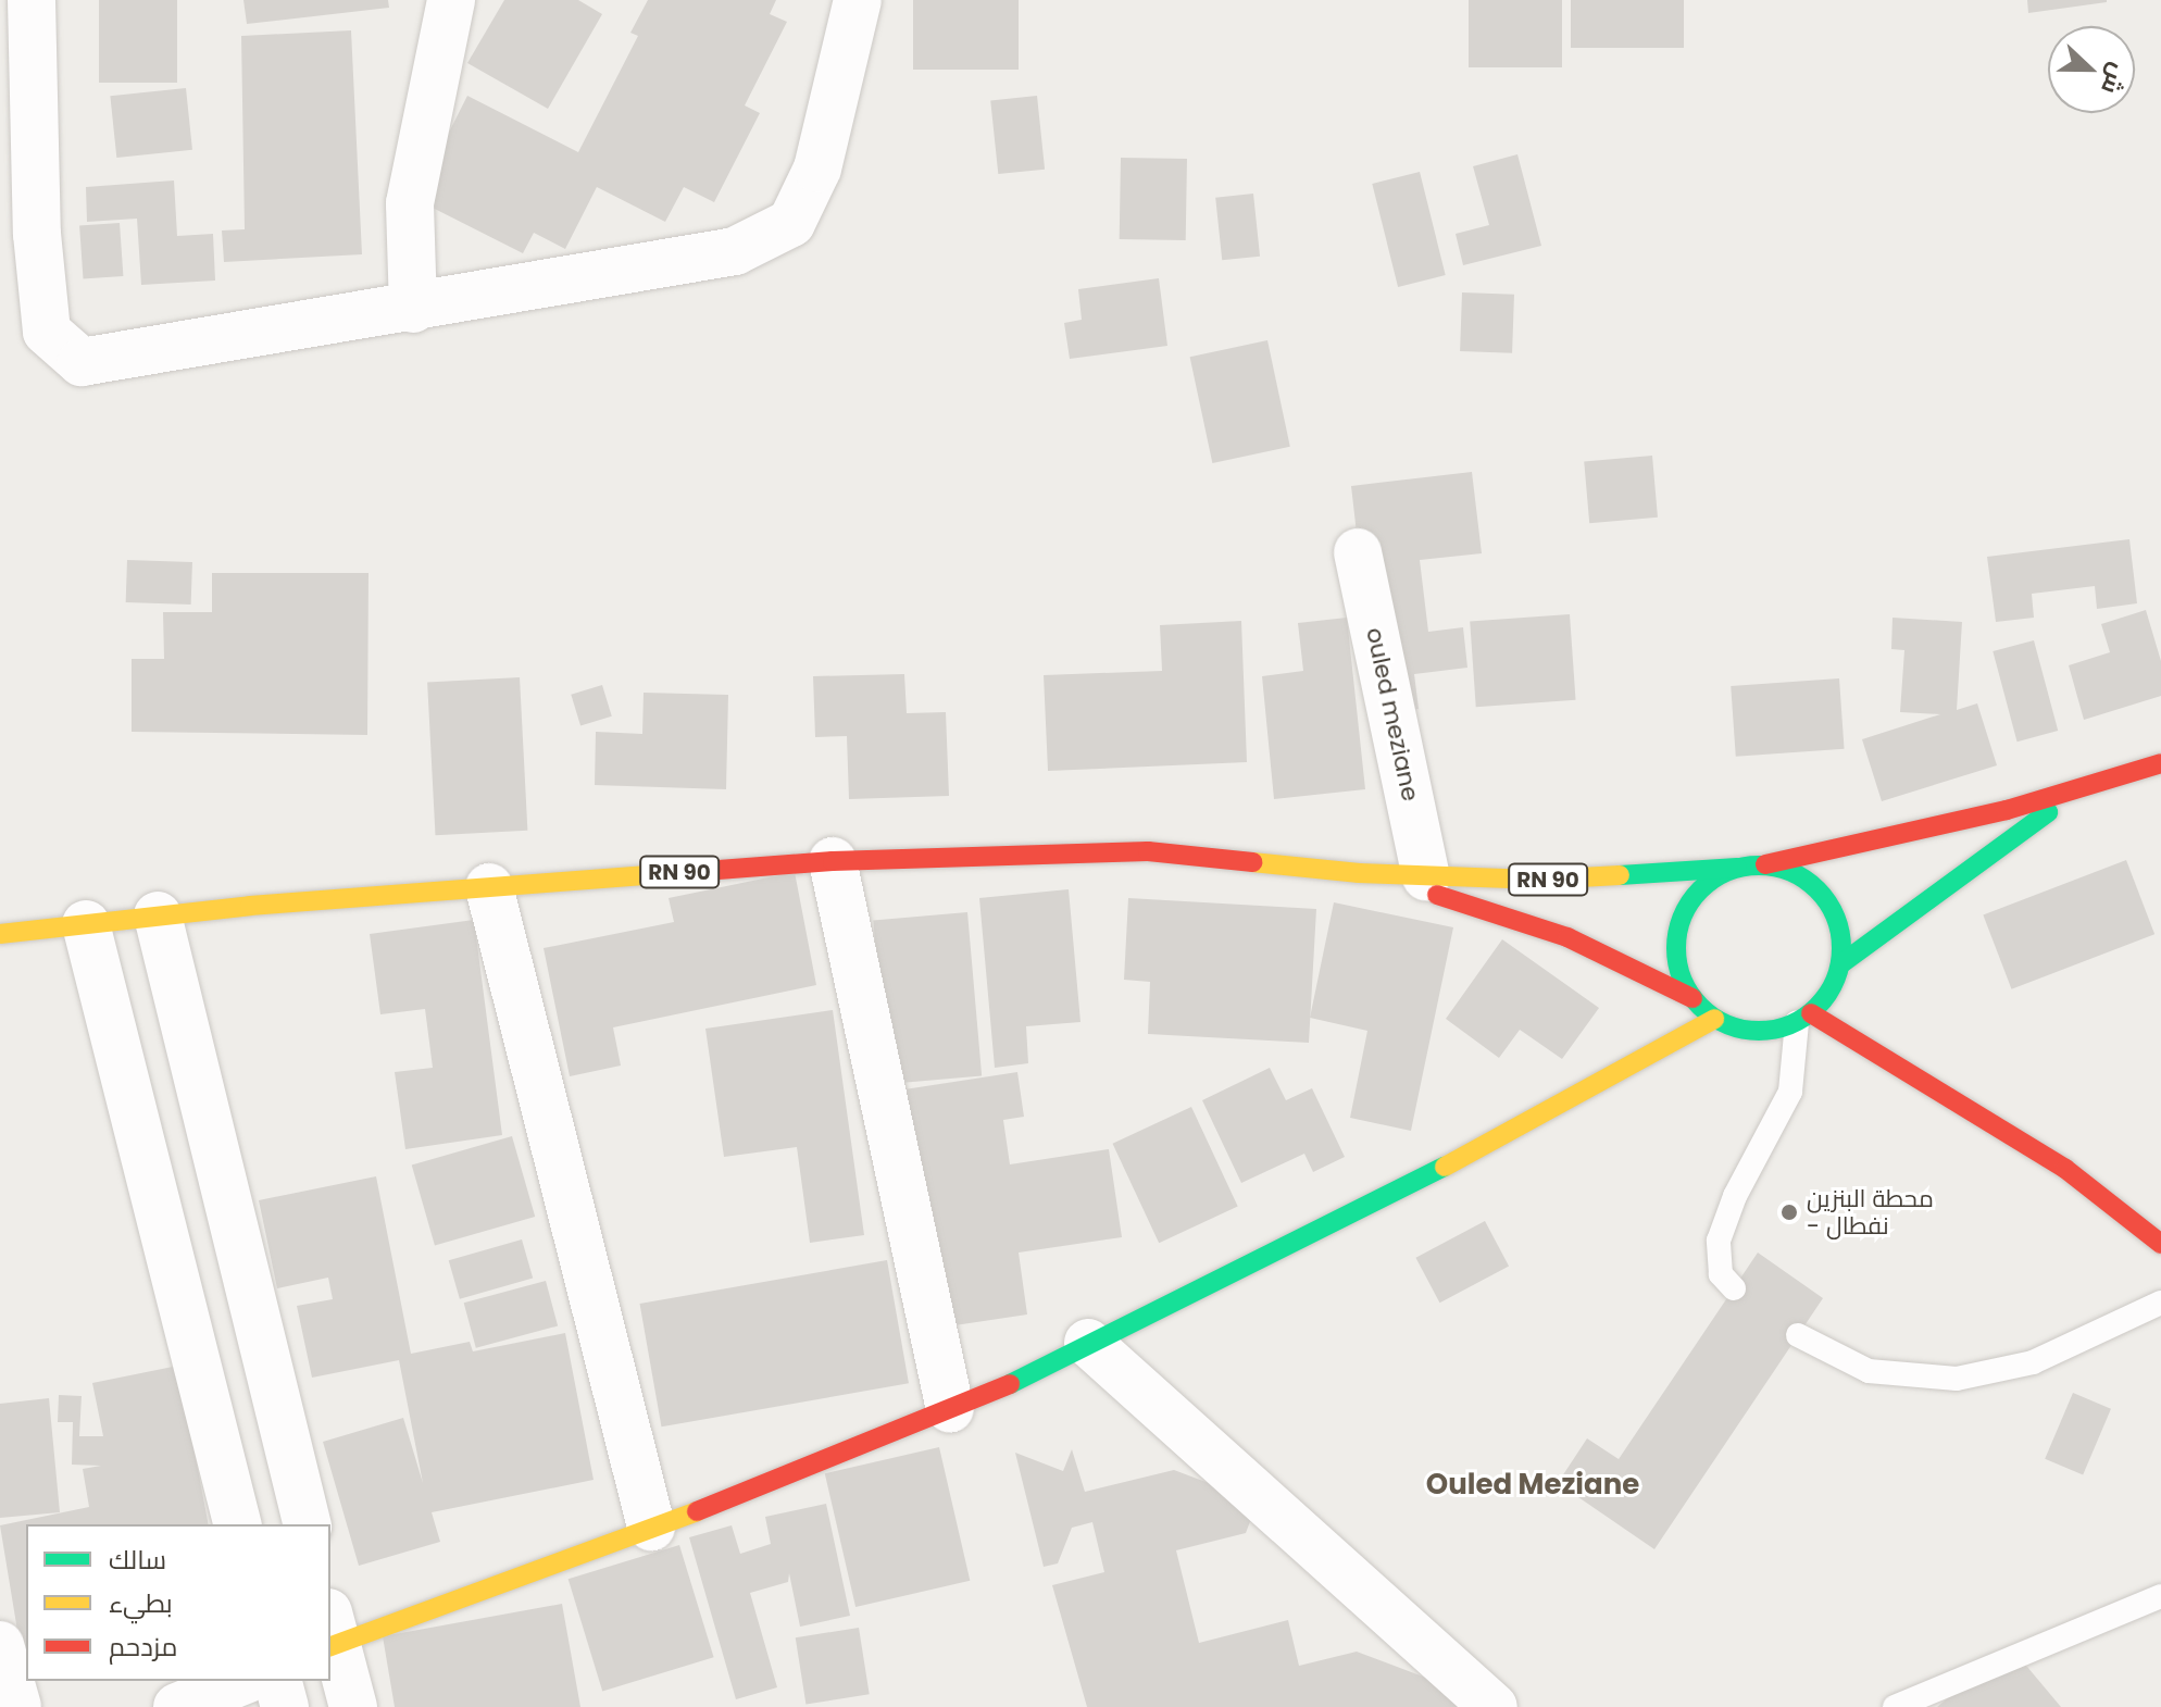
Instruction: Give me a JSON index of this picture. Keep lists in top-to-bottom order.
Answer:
{
  "streets": {
    "main road": ["RN 90"],
    "street": ["ouled meziane"]
  },
  "crossings": [
    ["ouled meziane", "RN 90"]
  ],
  "districts": ["Ouled Meziane"],
  "places": ["محطة البنزين - نفطال"],
  "legend": ["سالك", "بطيء", "مزدحم"],
  "north": "right"
}
